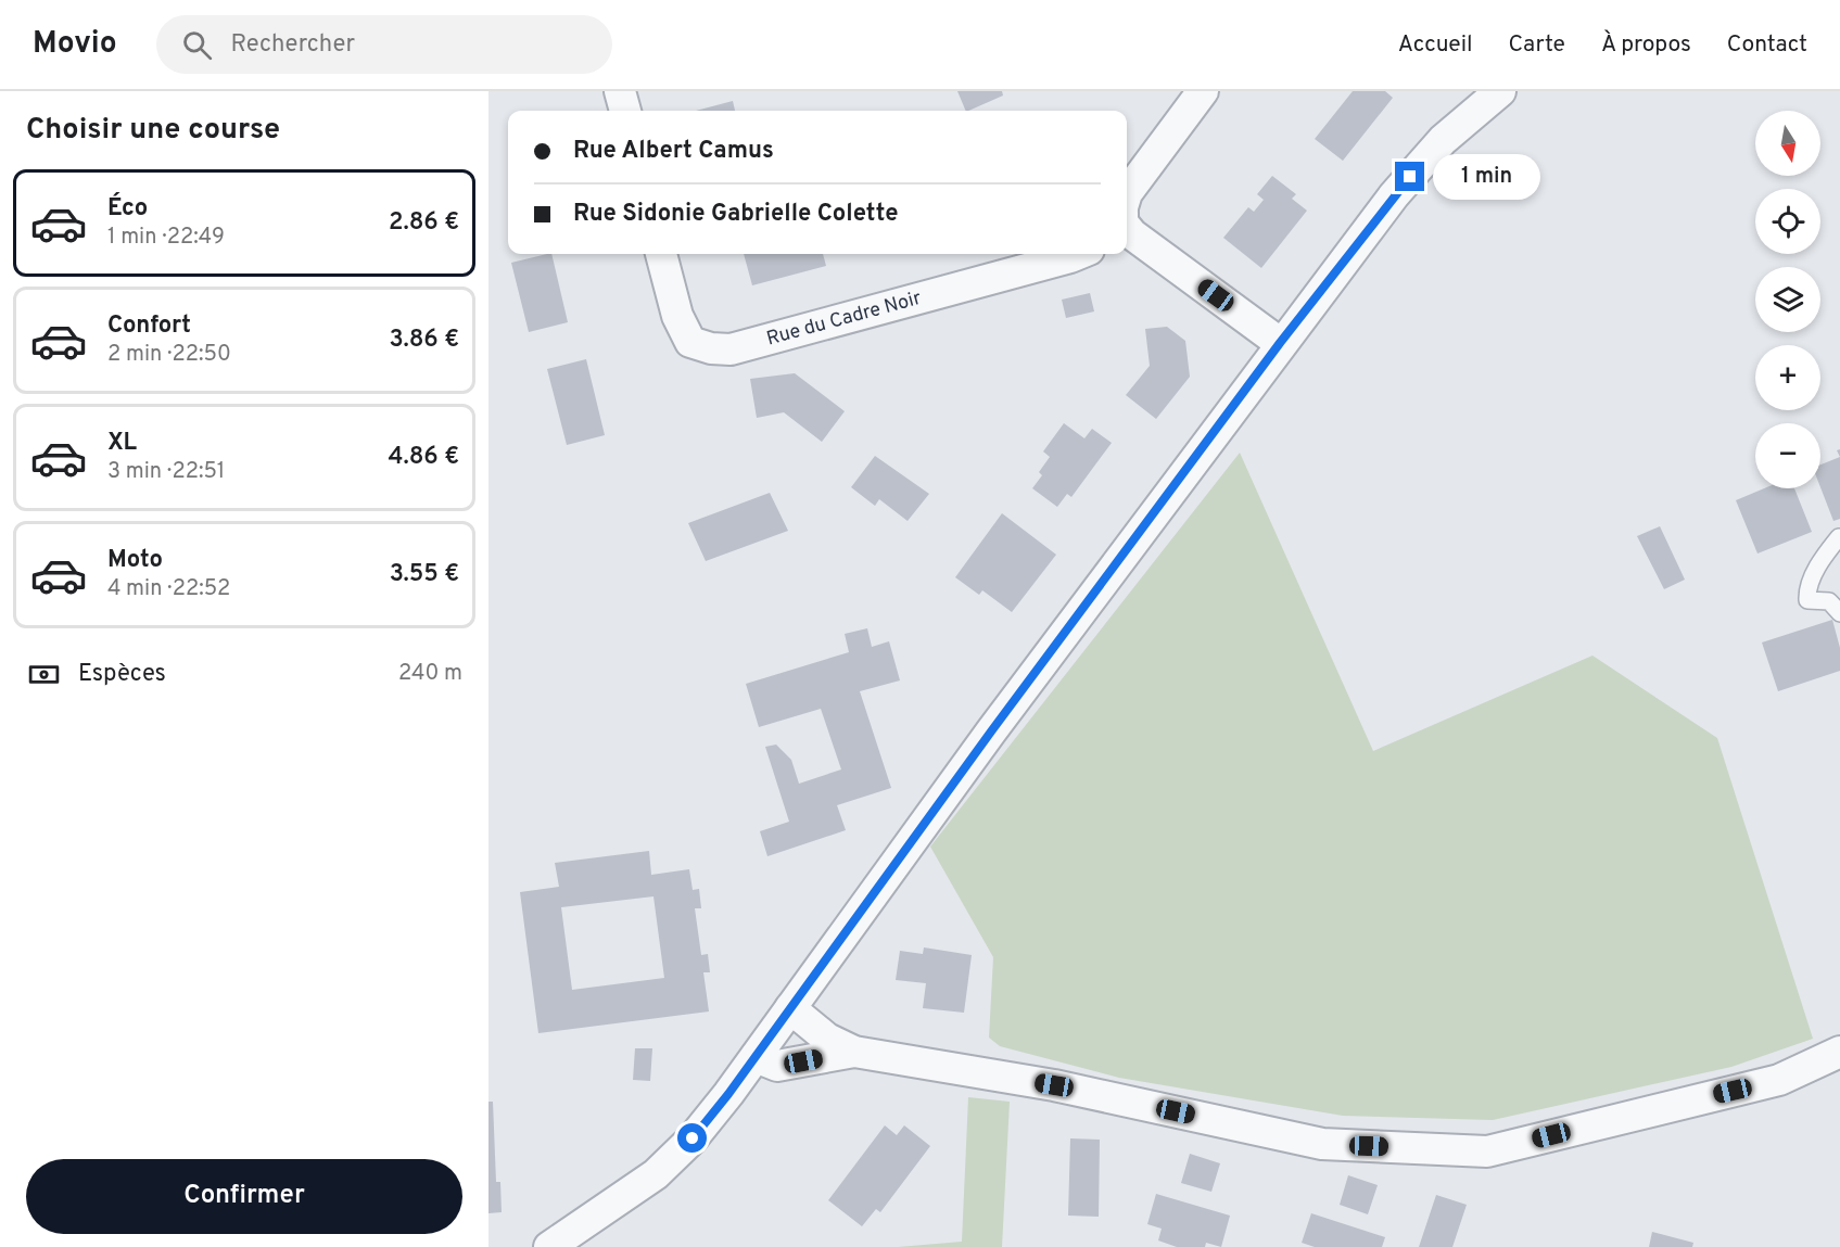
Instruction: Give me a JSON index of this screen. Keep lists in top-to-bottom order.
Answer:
{
  "streets": {
    "street": ["Rue du Cadre Noir"]
  },
  "north": "bottom",
  "page": {
    "header": "Movio",
    "search": "Rechercher",
    "nav": [
      "Accueil",
      "Carte",
      "À propos",
      "Contact"
    ],
    "heading": "Choisir une course",
    "map_buttons": ["+", "−"],
    "banner": ["Rue Albert Camus", "Rue Sidonie Gabrielle Colette"],
    "bubble": "1 min",
    "list": [
      {
        "name": "Éco",
        "note": "1 min · 22:49",
        "value": "2.86 €"
      },
      {
        "name": "Confort",
        "note": "2 min · 22:50",
        "value": "3.86 €"
      },
      {
        "name": "XL",
        "note": "3 min · 22:51",
        "value": "4.86 €"
      },
      {
        "name": "Moto",
        "note": "4 min · 22:52",
        "value": "3.55 €"
      }
    ],
    "pay": ["Espèces", "240 m"],
    "buttons": "Confirmer"
  }
}
